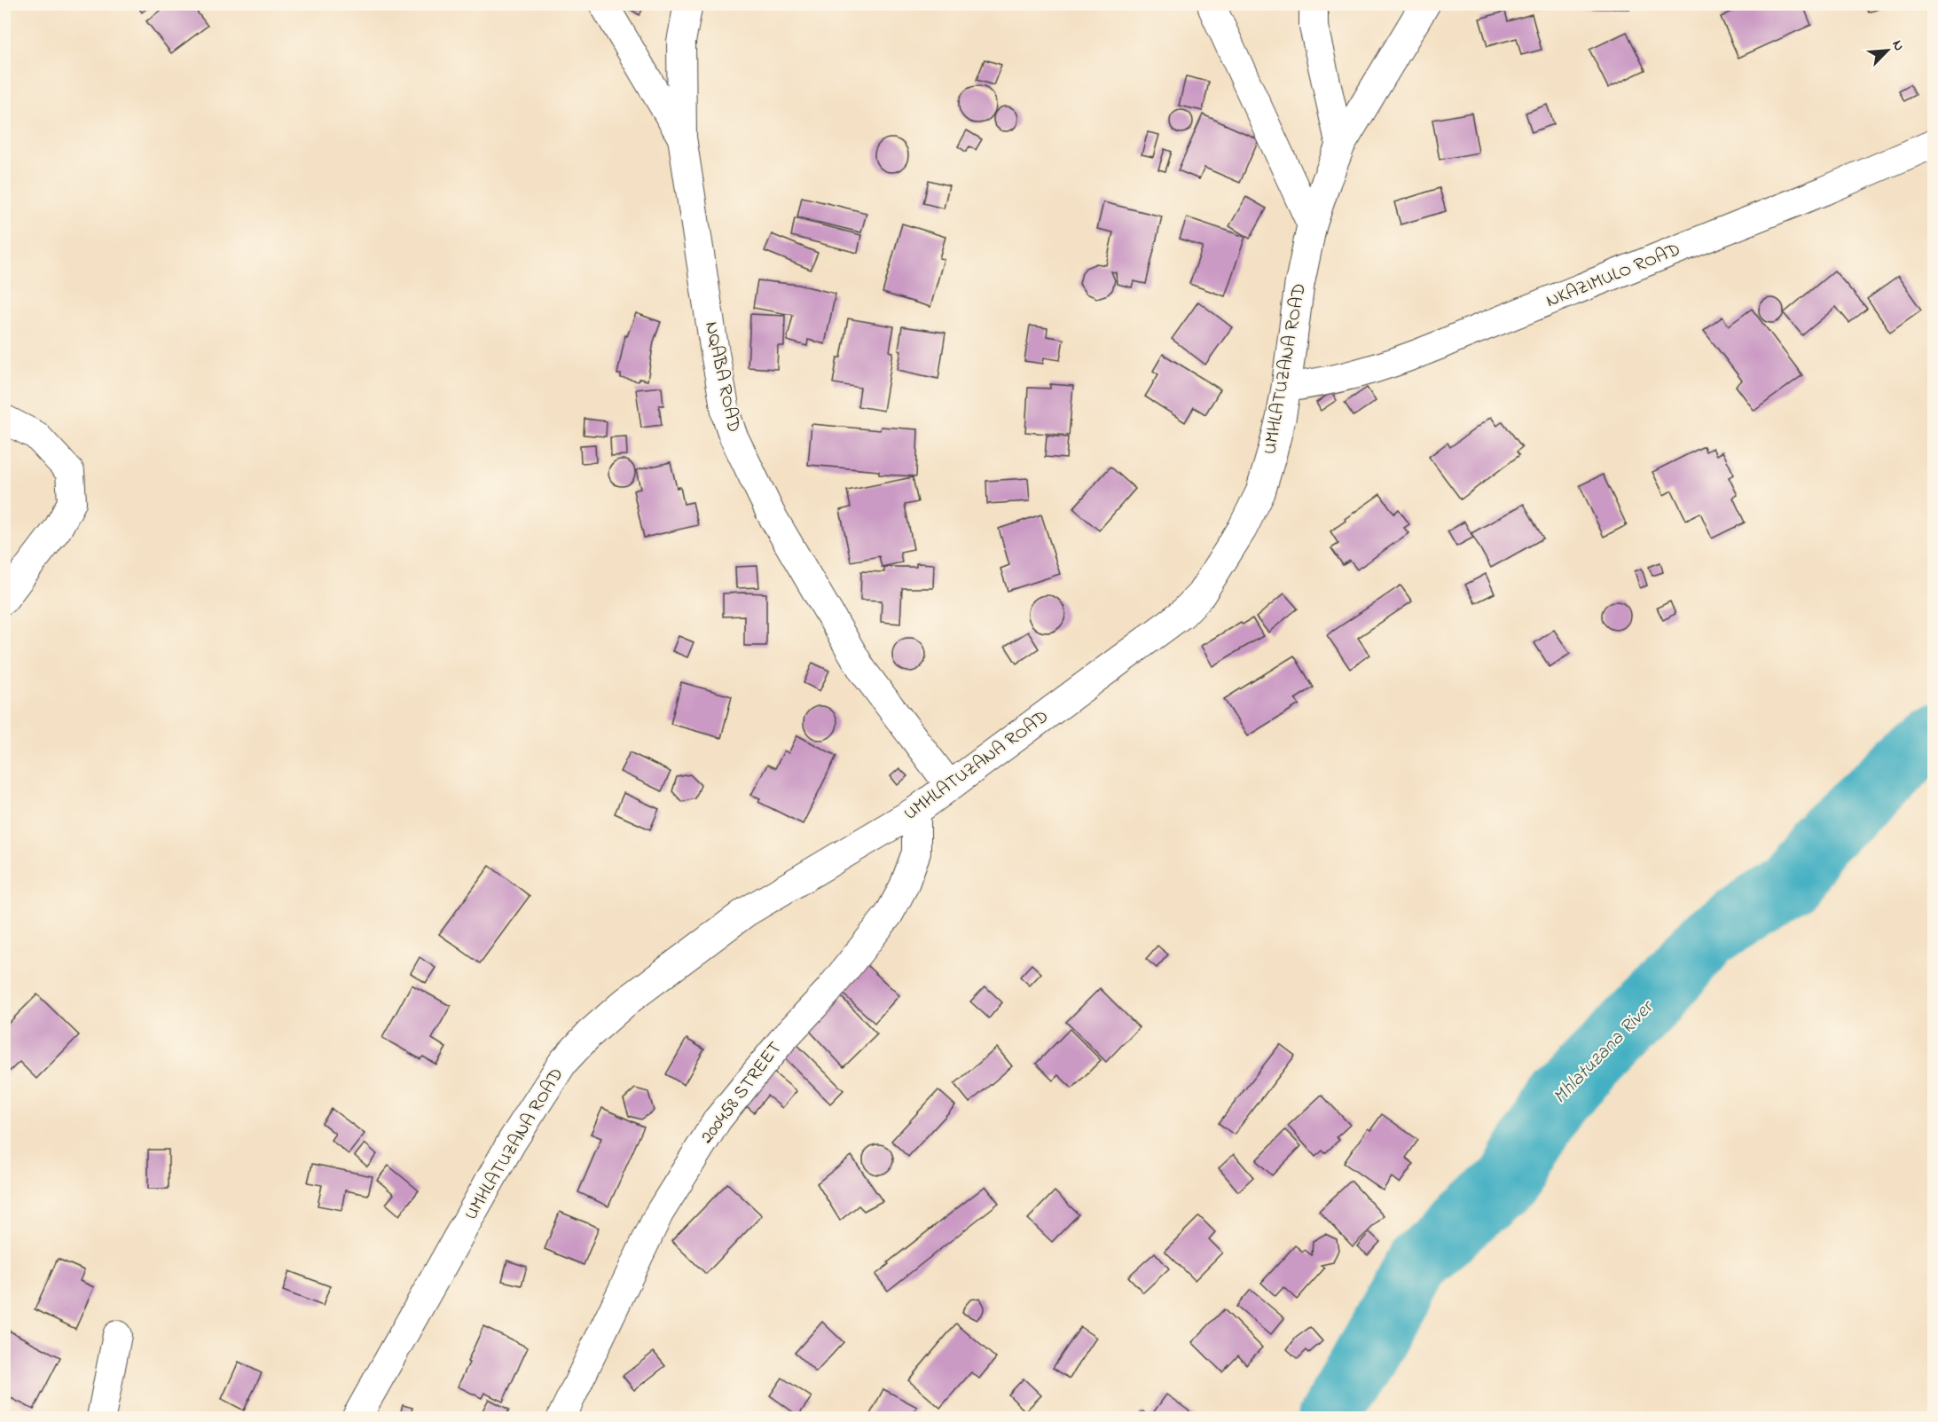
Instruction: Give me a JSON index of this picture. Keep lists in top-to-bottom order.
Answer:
{
  "streets": {
    "street": [
      "NKAZIMULO ROAD",
      "UMHLATUZANA ROAD",
      "NQABA ROAD",
      "200458 STREET"
    ]
  },
  "crossings": [
    ["NKAZIMULO ROAD", "UMHLATUZANA ROAD"],
    ["UMHLATUZANA ROAD", "NQABA ROAD"],
    ["UMHLATUZANA ROAD", "200458 STREET"]
  ],
  "water": ["Mhlatuzana River"],
  "north": "top right"
}
